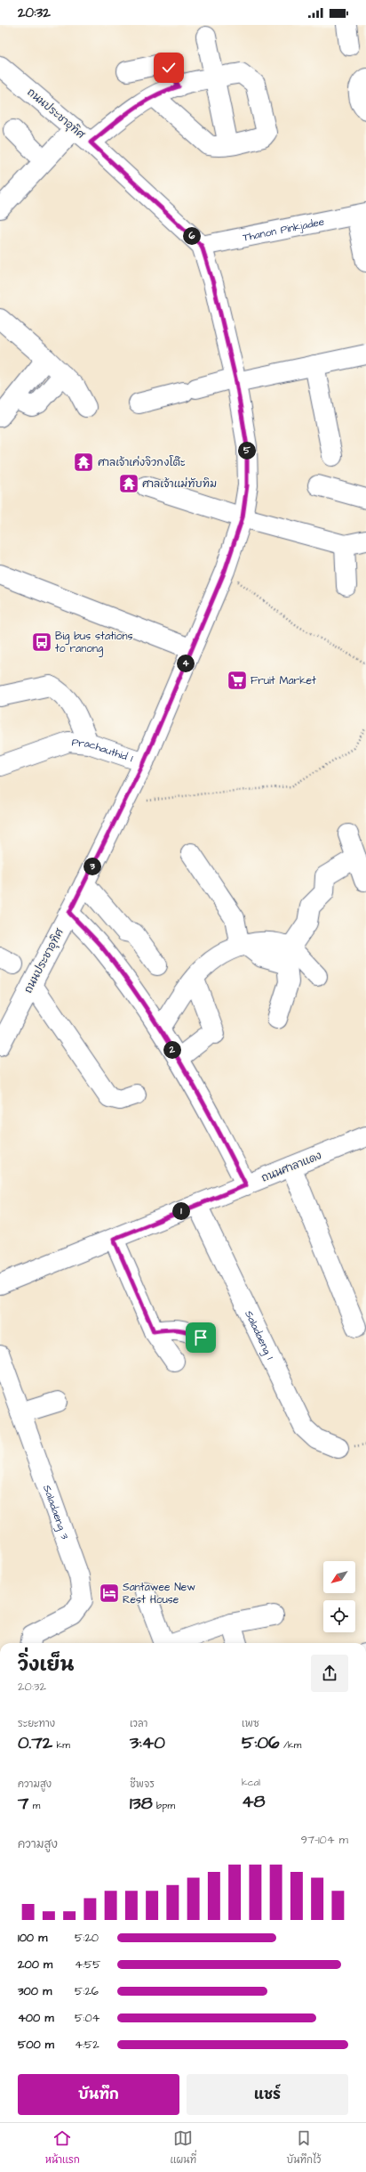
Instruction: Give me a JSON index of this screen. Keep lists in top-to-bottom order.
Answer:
{
  "streets": {
    "street": [
      "ถนนประชาอุทิศ",
      "Thanon Pinkjadee",
      "Prachauthid 1",
      "ถนนศาลาแดง",
      "Saladaeng 1",
      "Saladaeng 3"
    ]
  },
  "crossings": [
    ["ถนนประชาอุทิศ", "Thanon Pinkjadee"],
    ["ถนนประชาอุทิศ", "Prachauthid 1"],
    ["ถนนศาลาแดง", "Saladaeng 1"]
  ],
  "places": {
    "temple": ["ศาลเจ้าเค่งจิวกงโต๊ะ", "ศาลเจ้าแม่ทับทิม"],
    "bus stop": ["Big bus stations to ranong"],
    "supermarket": ["Fruit Market"],
    "hotel": ["Santawee New Rest House"]
  },
  "north": "bottom left",
  "page": {
    "status": "20:32",
    "pins": [
      "6",
      "5",
      "4",
      "3",
      "2",
      "1"
    ],
    "heading": ["วิ่งเย็น", "20:32"],
    "stats": [
      ["ระยะทาง", "0.72 km"],
      ["เวลา", "3:40"],
      ["เพซ", "5:06 /km"],
      ["ความสูง", "7 m"],
      ["ชีพจร", "138 bpm"],
      ["kcal", "48"]
    ],
    "chart": ["ความสูง", "97–104 m"],
    "list": [
      {
        "name": "100 m",
        "note": "5:20"
      },
      {
        "name": "200 m",
        "note": "4:55"
      },
      {
        "name": "300 m",
        "note": "5:26"
      },
      {
        "name": "400 m",
        "note": "5:04"
      },
      {
        "name": "500 m",
        "note": "4:52"
      }
    ],
    "buttons": ["บันทึก", "แชร์"],
    "tabs": ["หน้าแรก", "แผนที่", "บันทึกไว้"]
  }
}
